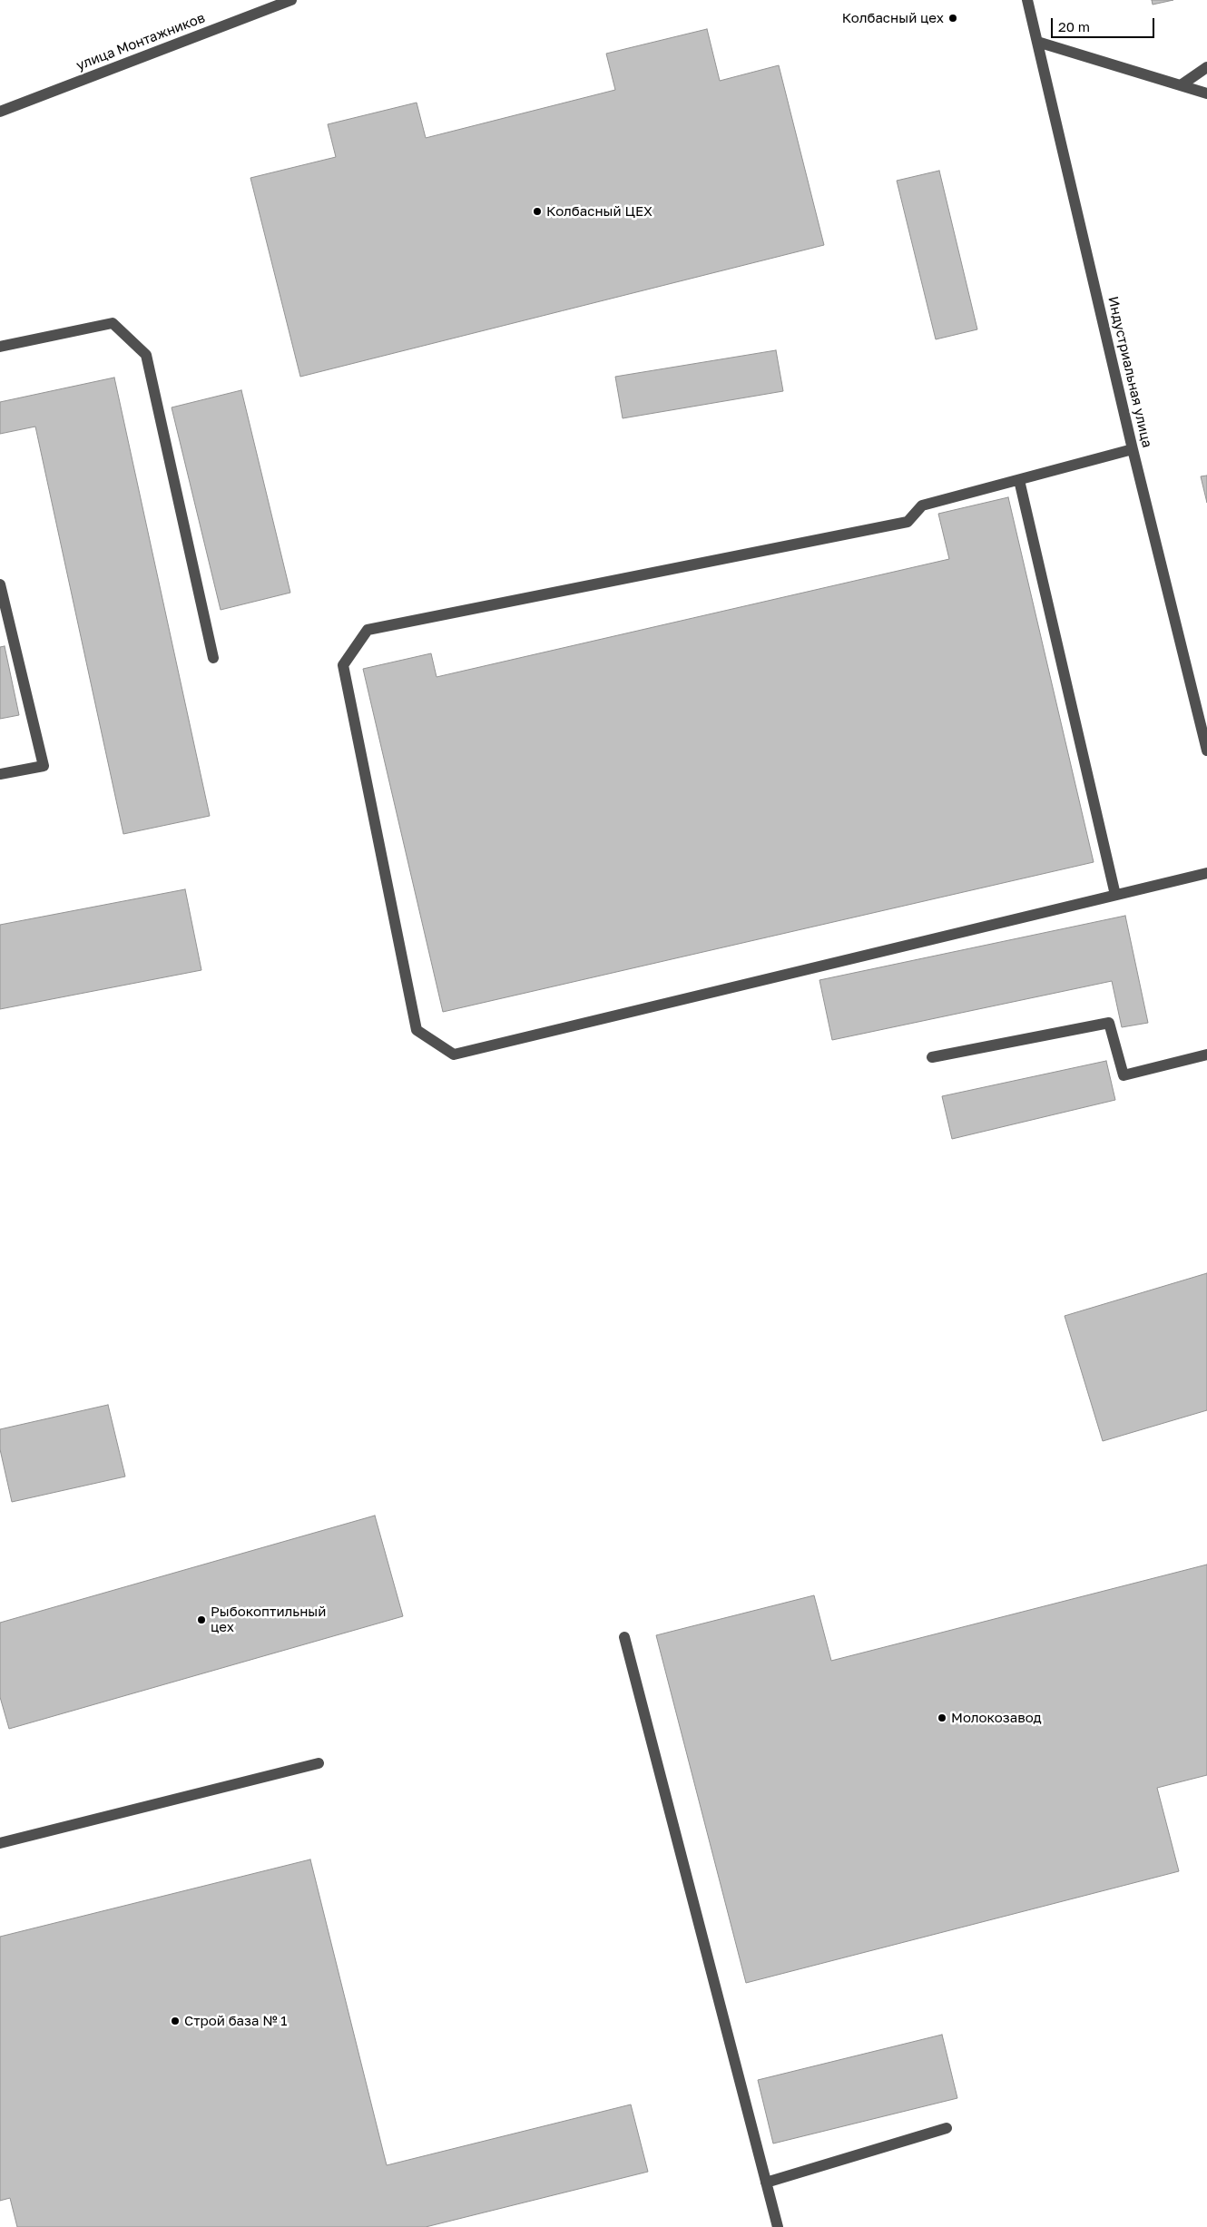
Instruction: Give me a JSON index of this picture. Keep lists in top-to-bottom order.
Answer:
{
  "streets": {
    "street": ["улица Монтажников", "Индустриальная улица"]
  },
  "places": [
    "Колбасный цех",
    "Колбасный ЦЕХ",
    "Рыбокоптильный цех",
    "Молокозавод",
    "Строй база № 1"
  ],
  "scale_bar": "20 m"
}
